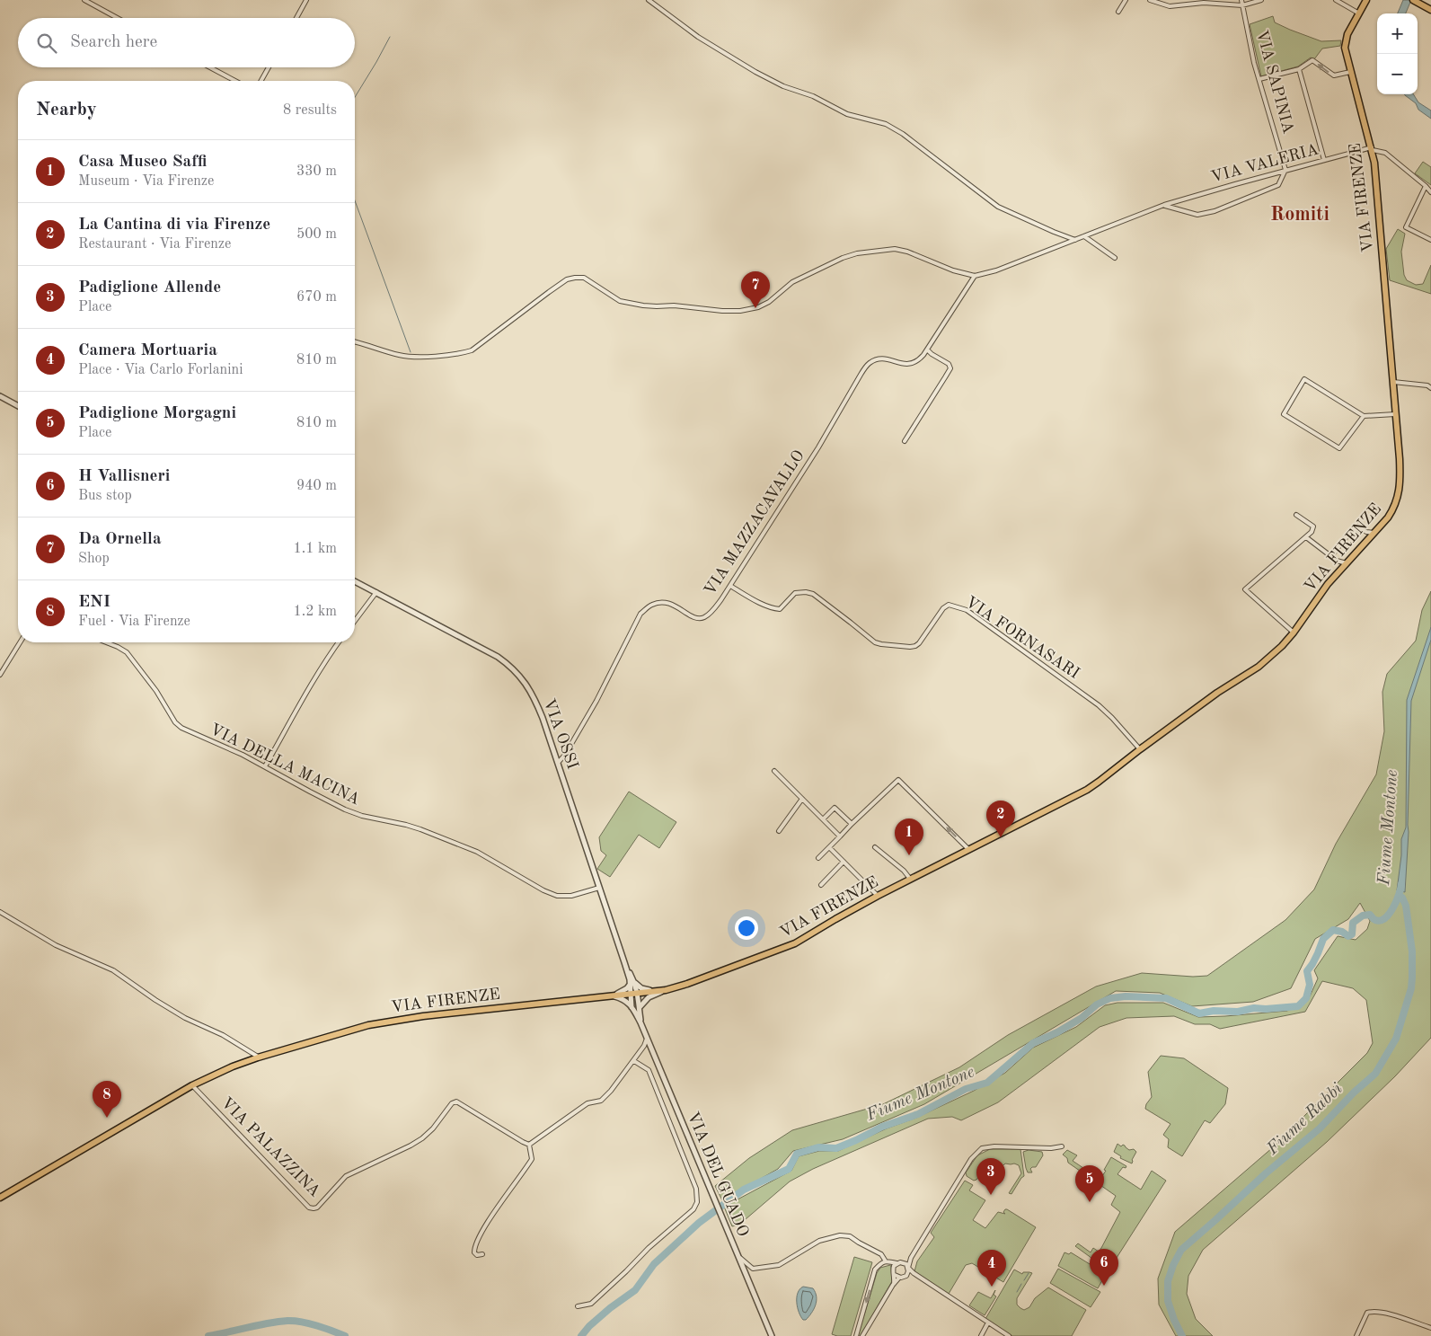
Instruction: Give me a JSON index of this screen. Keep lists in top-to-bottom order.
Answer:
{
  "streets": {
    "main road": ["VIA FIRENZE"],
    "street": [
      "VIA SAPINIA",
      "VIA VALERIA",
      "VIA MAZZACAVALLO",
      "VIA FORNASARI",
      "VIA OSSI",
      "VIA DELLA MACINA",
      "VIA PALAZZINA",
      "VIA DEL GUADO"
    ]
  },
  "crossings": [
    ["VIA SAPINIA", "VIA VALERIA"],
    ["VIA VALERIA", "VIA FIRENZE"],
    ["VIA VALERIA", "VIA MAZZACAVALLO"],
    ["VIA FIRENZE", "VIA FORNASARI"],
    ["VIA FIRENZE", "VIA OSSI"],
    ["VIA FIRENZE", "VIA PALAZZINA"],
    ["VIA FIRENZE", "VIA DEL GUADO"],
    ["VIA MAZZACAVALLO", "VIA FORNASARI"],
    ["VIA MAZZACAVALLO", "VIA OSSI"],
    ["VIA OSSI", "VIA DELLA MACINA"],
    ["VIA OSSI", "VIA DEL GUADO"]
  ],
  "districts": ["Romiti"],
  "water": ["Fiume Montone", "Fiume Rabbi"],
  "page": {
    "map_buttons": ["+", "−"],
    "search": "Search here",
    "heading": ["Nearby", "8 results"],
    "list": [
      {
        "mark": "1",
        "name": "Casa Museo Saffi",
        "note": "Museum · Via Firenze",
        "value": "330 m"
      },
      {
        "mark": "2",
        "name": "La Cantina di via Firenze",
        "note": "Restaurant · Via Firenze",
        "value": "500 m"
      },
      {
        "mark": "3",
        "name": "Padiglione Allende",
        "note": "Place",
        "value": "670 m"
      },
      {
        "mark": "4",
        "name": "Camera Mortuaria",
        "note": "Place · Via Carlo Forlanini",
        "value": "810 m"
      },
      {
        "mark": "5",
        "name": "Padiglione Morgagni",
        "note": "Place",
        "value": "810 m"
      },
      {
        "mark": "6",
        "name": "H Vallisneri",
        "note": "Bus stop",
        "value": "940 m"
      },
      {
        "mark": "7",
        "name": "Da Ornella",
        "note": "Shop",
        "value": "1.1 km"
      },
      {
        "mark": "8",
        "name": "ENI",
        "note": "Fuel · Via Firenze",
        "value": "1.2 km"
      }
    ],
    "pins": [
      "7",
      "2",
      "1",
      "8",
      "3",
      "5",
      "6",
      "4"
    ]
  }
}
